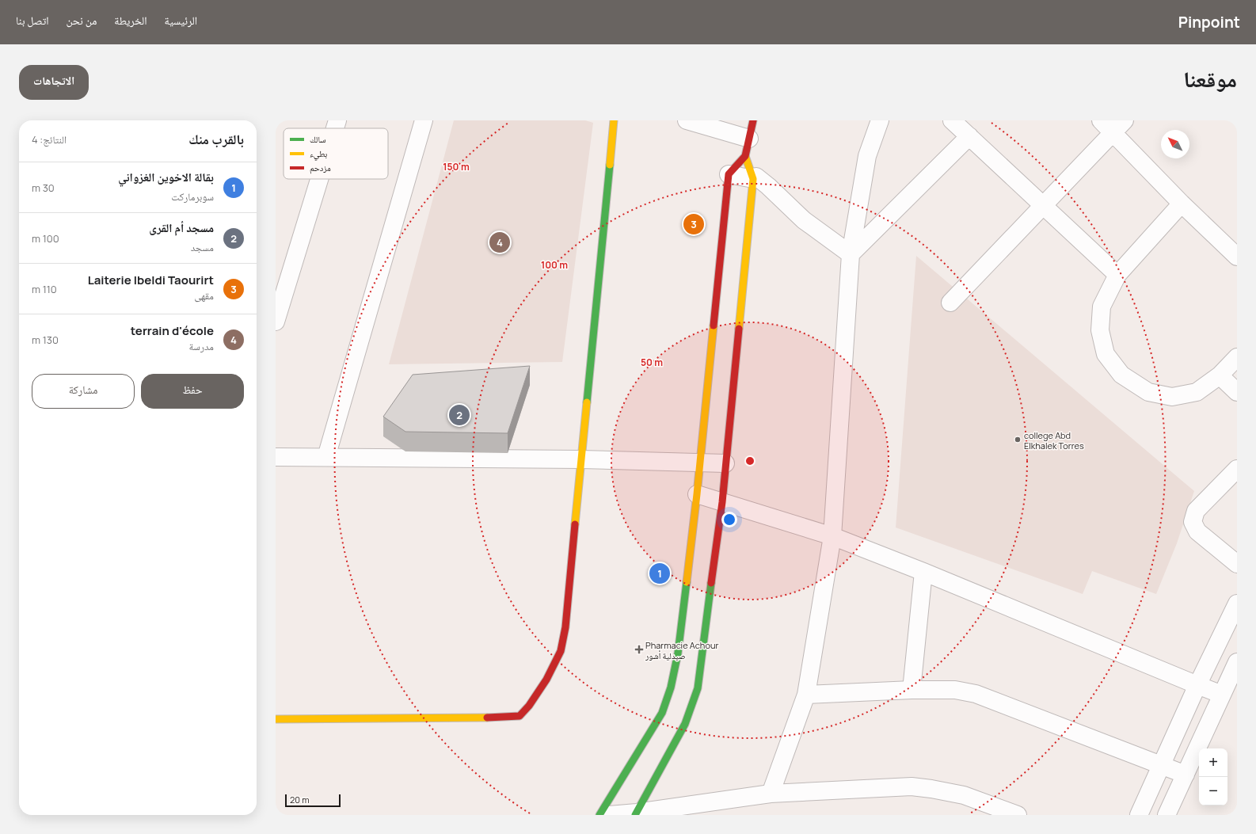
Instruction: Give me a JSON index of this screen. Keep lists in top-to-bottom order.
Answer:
{
  "places": {
    "other": ["college Abd Elkhalek Torres"],
    "health": ["Pharmacie Achour صيدلية أشور"]
  },
  "legend": ["سالك", "بطيء", "مزدحم"],
  "scale_bar": "20 m",
  "north": "top left",
  "page": {
    "header": "Pinpoint",
    "nav": [
      "الرئيسية",
      "الخريطة",
      "من نحن",
      "اتصل بنا"
    ],
    "title": "موقعنا",
    "buttons": [
      "الاتجاهات",
      ["حفظ", "مشاركة"]
    ],
    "heading": ["بالقرب منك", "النتائج: 4"],
    "list": [
      {
        "mark": "1",
        "name": "بقالة الاخوين الغزواني",
        "note": "سوبرماركت",
        "value": "30 m"
      },
      {
        "mark": "2",
        "name": "مسجد أم القرى",
        "note": "مسجد",
        "value": "100 m"
      },
      {
        "mark": "3",
        "name": "Laiterie lbeldi Taourirt",
        "note": "مقهى",
        "value": "110 m"
      },
      {
        "mark": "4",
        "name": "terrain d'école",
        "note": "مدرسة",
        "value": "130 m"
      }
    ],
    "pins": [
      "3",
      "4",
      "2",
      "1"
    ],
    "map_buttons": ["+", "−"],
    "scale": "20 m"
  },
  "rings": ["150 m", "100 m", "50 m"]
}
